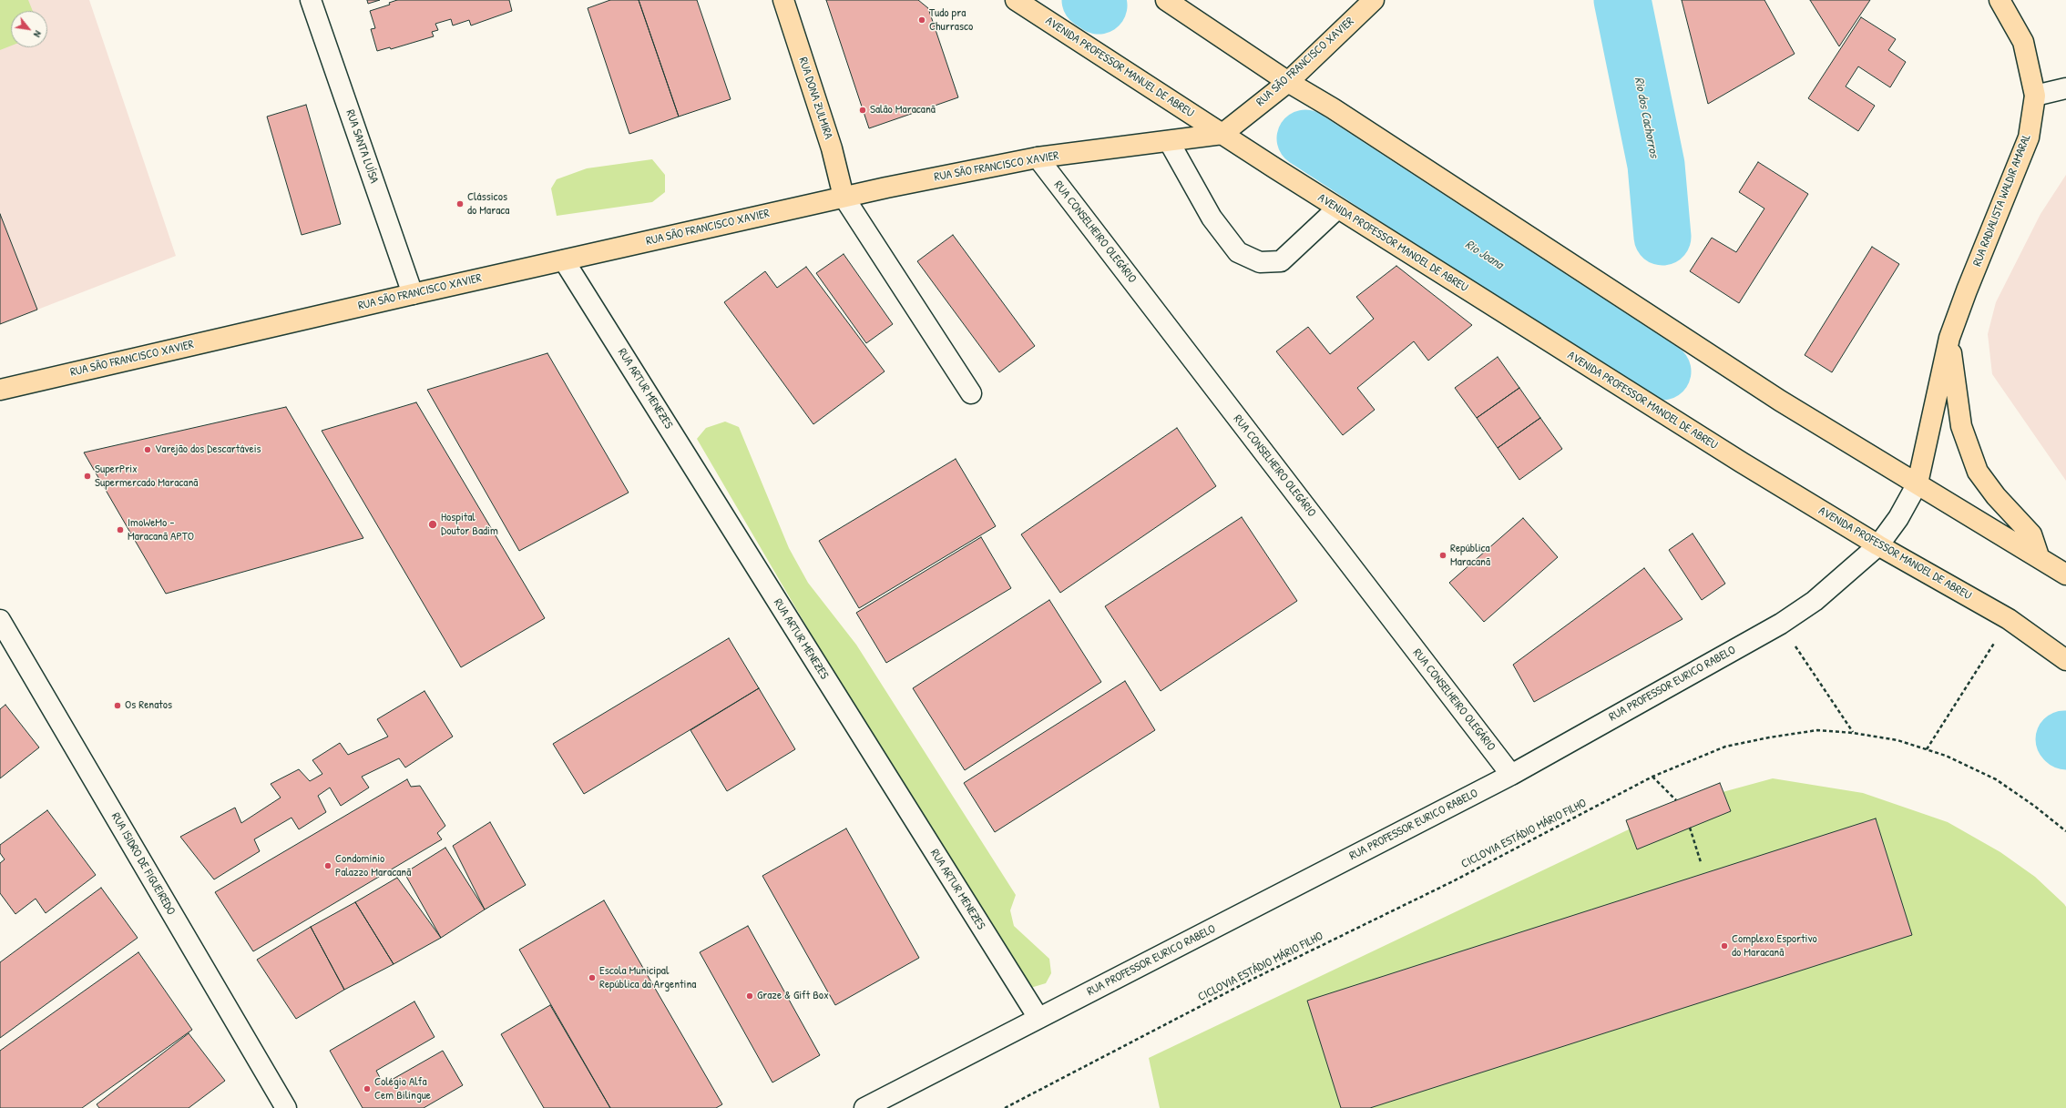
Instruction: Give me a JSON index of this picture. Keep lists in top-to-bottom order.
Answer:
{
  "streets": {
    "main road": [
      "RUA SÃO FRANCISCO XAVIER",
      "AVENIDA PROFESSOR MANUEL DE ABREU",
      "RUA DONA ZULMIRA",
      "RUA RADIALISTA WALDIR AMARAL",
      "AVENIDA PROFESSOR MANOEL DE ABREU"
    ],
    "street": [
      "RUA SANTA LUÍSA",
      "RUA CONSELHEIRO OLEGÁRIO",
      "RUA ARTUR MENEZES",
      "RUA PROFESSOR EURICO RABELO",
      "RUA ISIDRO DE FIGUEIREDO"
    ],
    "path": ["CICLOVIA ESTÁDIO MÁRIO FILHO"]
  },
  "crossings": [
    ["RUA SÃO FRANCISCO XAVIER", "AVENIDA PROFESSOR MANUEL DE ABREU"],
    ["RUA SÃO FRANCISCO XAVIER", "RUA DONA ZULMIRA"],
    ["RUA SÃO FRANCISCO XAVIER", "RUA SANTA LUÍSA"],
    ["RUA SÃO FRANCISCO XAVIER", "RUA CONSELHEIRO OLEGÁRIO"],
    ["RUA SÃO FRANCISCO XAVIER", "AVENIDA PROFESSOR MANOEL DE ABREU"],
    ["RUA SÃO FRANCISCO XAVIER", "RUA ARTUR MENEZES"],
    ["AVENIDA PROFESSOR MANUEL DE ABREU", "AVENIDA PROFESSOR MANOEL DE ABREU"],
    ["RUA RADIALISTA WALDIR AMARAL", "RUA PROFESSOR EURICO RABELO"],
    ["RUA CONSELHEIRO OLEGÁRIO", "RUA PROFESSOR EURICO RABELO"],
    ["AVENIDA PROFESSOR MANOEL DE ABREU", "RUA PROFESSOR EURICO RABELO"],
    ["RUA ARTUR MENEZES", "RUA PROFESSOR EURICO RABELO"]
  ],
  "water": ["Rio dos Cachorros", "Rio Joana"],
  "places": [
    "Tudo pra Churrasco",
    "Salão Maracanã",
    "Clássicos do Maraca",
    "Varejão dos Descartáveis",
    "SuperPrix Supermercado Maracanã",
    "Hospital Doutor Badim",
    "ImoWeMo - Maracanã APTO",
    "República Maracanã",
    "Os Renatos",
    "Condomínio Palazzo Maracanã",
    "Complexo Esportivo do Maracanã",
    "Escola Municipal República da Argentina",
    "Graze & Gift Box",
    "Colégio Alfa Cem Bilíngue"
  ],
  "north": "bottom right"
}
